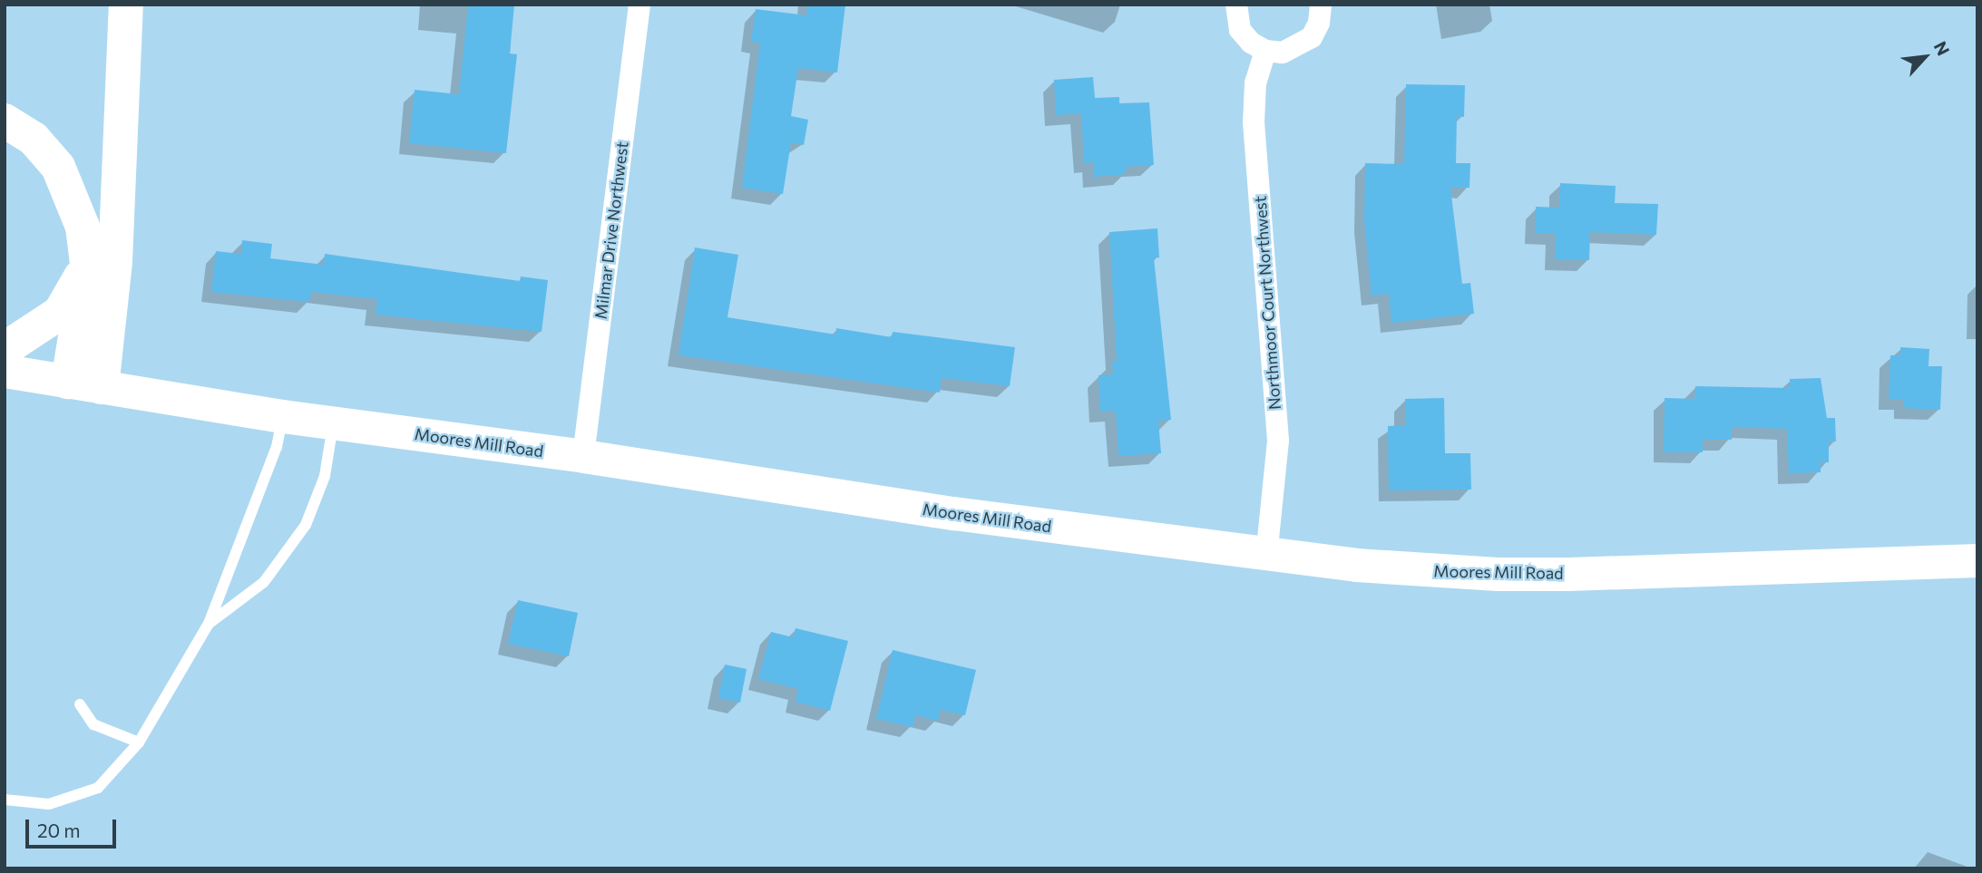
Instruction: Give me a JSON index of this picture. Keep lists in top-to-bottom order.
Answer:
{
  "streets": {
    "street": ["Milmar Drive Northwest", "Northmoor Court Northwest", "Moores Mill Road"]
  },
  "crossings": [
    ["Milmar Drive Northwest", "Moores Mill Road"],
    ["Northmoor Court Northwest", "Moores Mill Road"]
  ],
  "scale_bar": "20 m",
  "north": "top right"
}
